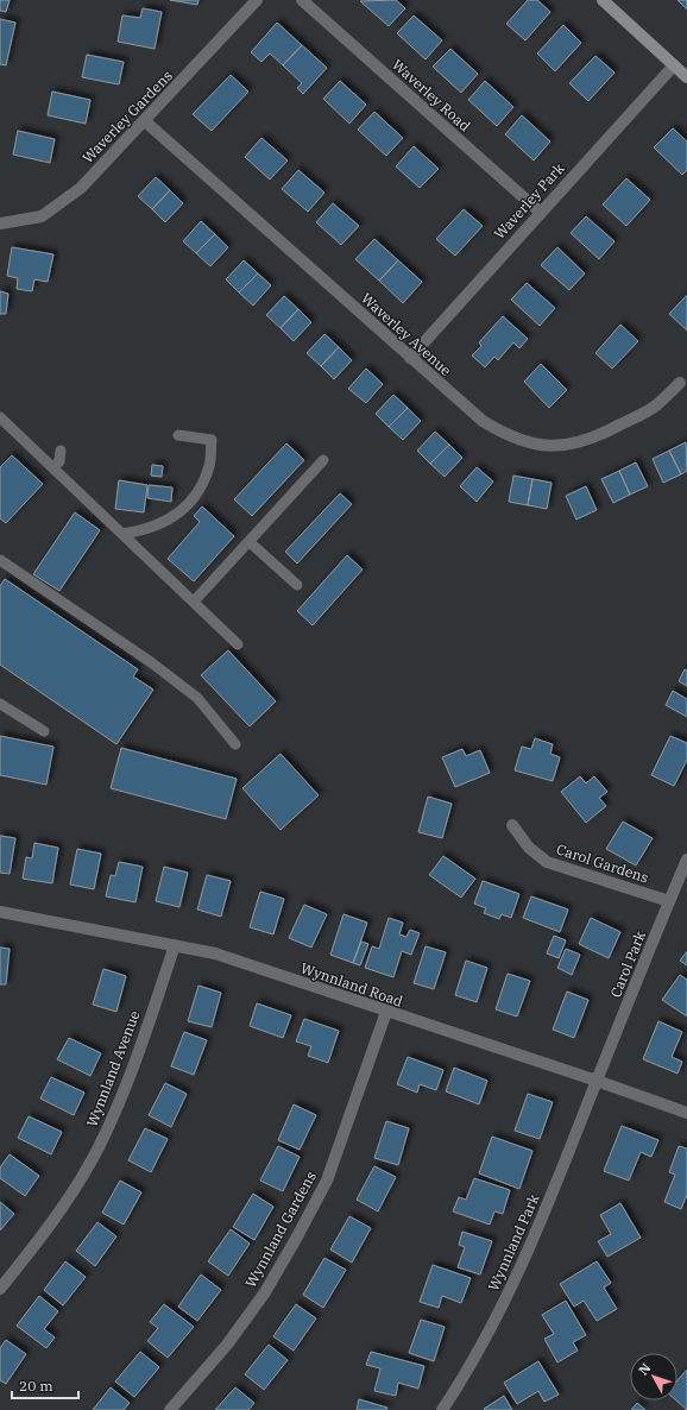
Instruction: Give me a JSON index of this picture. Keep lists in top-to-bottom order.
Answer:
{
  "streets": {
    "street": [
      "Waverley Road",
      "Waverley Gardens",
      "Waverley Park",
      "Waverley Avenue",
      "Carol Gardens",
      "Carol Park",
      "Wynnland Road",
      "Wynnland Avenue",
      "Wynnland Gardens",
      "Wynnland Park"
    ]
  },
  "crossings": [
    ["Waverley Road", "Waverley Park"],
    ["Waverley Gardens", "Waverley Avenue"],
    ["Waverley Park", "Waverley Avenue"],
    ["Carol Gardens", "Carol Park"],
    ["Carol Park", "Wynnland Road"],
    ["Carol Park", "Wynnland Park"],
    ["Wynnland Road", "Wynnland Avenue"],
    ["Wynnland Road", "Wynnland Gardens"],
    ["Wynnland Road", "Wynnland Park"]
  ],
  "scale_bar": "20 m",
  "north": "top left"
}
